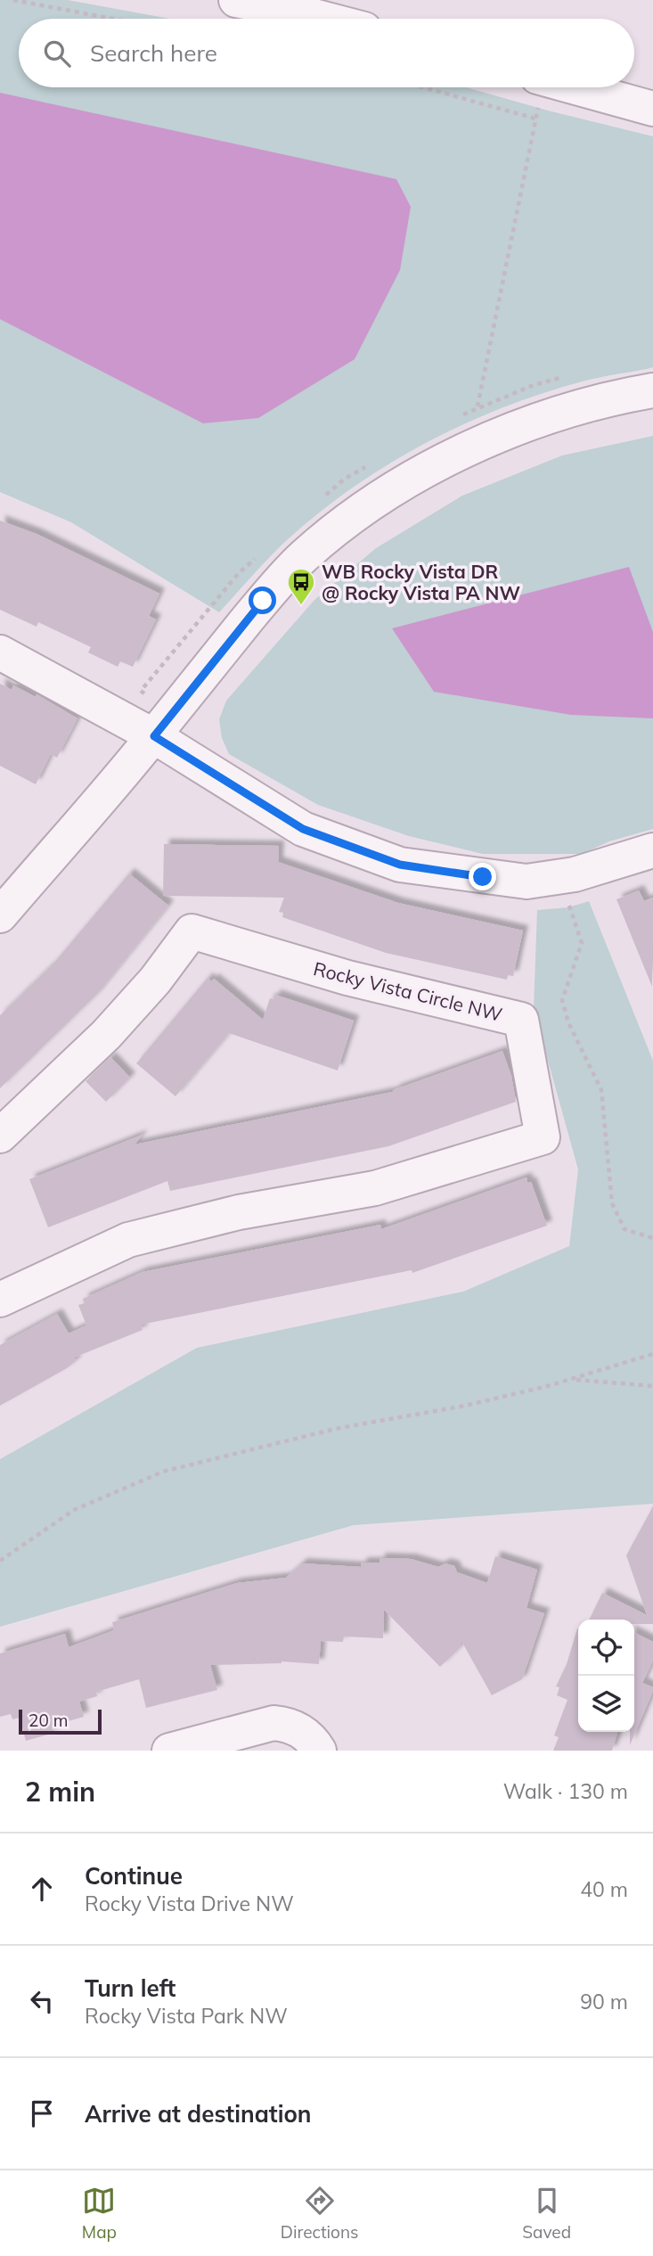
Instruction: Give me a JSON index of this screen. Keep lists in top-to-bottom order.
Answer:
{
  "streets": {
    "street": ["Rocky Vista Circle NW"]
  },
  "places": {
    "bus stop": ["WB Rocky Vista DR @ Rocky Vista PA NW"]
  },
  "scale_bar": "20 m",
  "page": {
    "search": "Search here",
    "scale": "20 m",
    "heading": ["2 min", "Walk · 130 m"],
    "list": [
      ["Continue", "Rocky Vista Drive NW", "40 m"],
      ["Turn left", "Rocky Vista Park NW", "90 m"],
      "Arrive at destination"
    ],
    "nav": ["Map", "Directions", "Saved"]
  }
}
